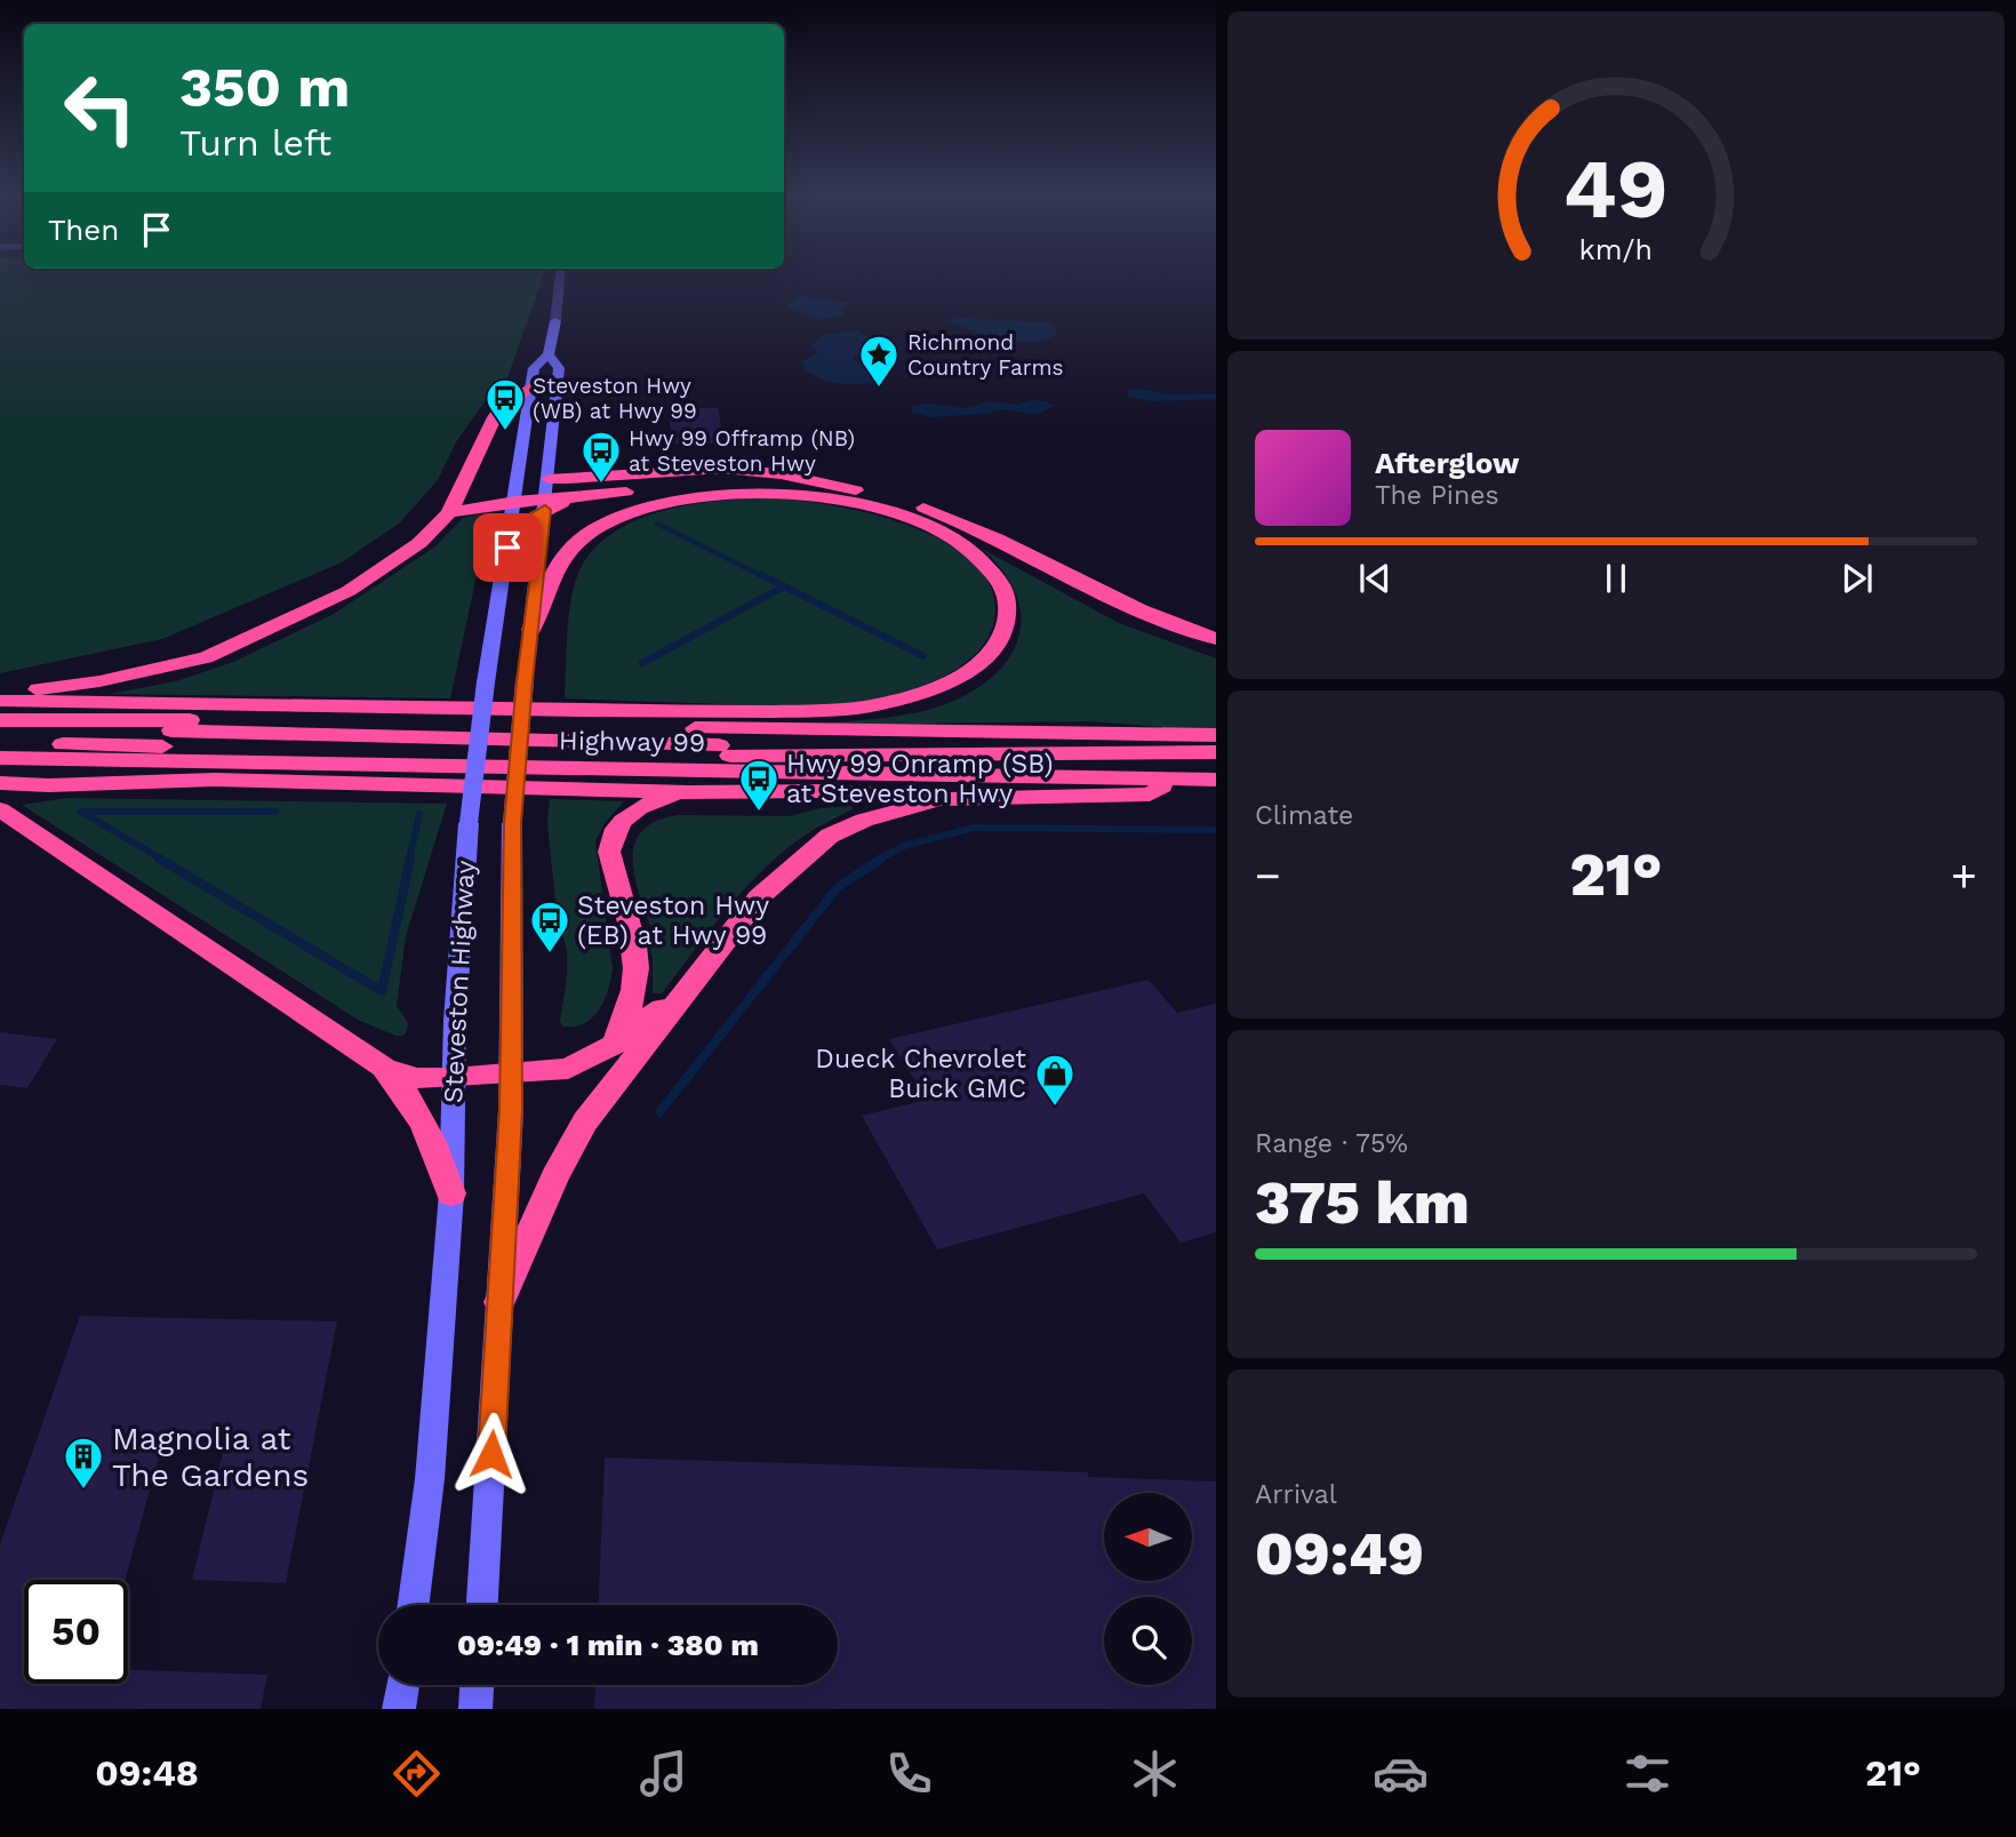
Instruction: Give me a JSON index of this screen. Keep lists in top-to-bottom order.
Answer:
{
  "streets": {
    "highway": ["Highway 99"],
    "main road": ["Steveston Highway"]
  },
  "places": {
    "place": ["Richmond Country Farms"],
    "bus stop": [
      "Steveston Hwy (WB) at Hwy 99",
      "Hwy 99 Offramp (NB) at Steveston Hwy",
      "Hwy 99 Onramp (SB) at Steveston Hwy",
      "Steveston Hwy (EB) at Hwy 99"
    ],
    "shop": ["Dueck Chevrolet Buick GMC"],
    "building": ["Magnolia at The Gardens"]
  },
  "north": "left",
  "page": {
    "turn": ["350 m", "Turn left"],
    "then": "Then",
    "song": ["Afterglow", "The Pines"],
    "tile": [
      "Climate",
      ["Range · 75%", "375 km"],
      ["Arrival", "09:49"]
    ],
    "heat": ["−", "21°", "+"],
    "limit": "50",
    "trip": "09:49 · 1 min · 380 m",
    "tabs": ["09:48", "21°"],
    "gauge": ["49", "km/h"]
  }
}
